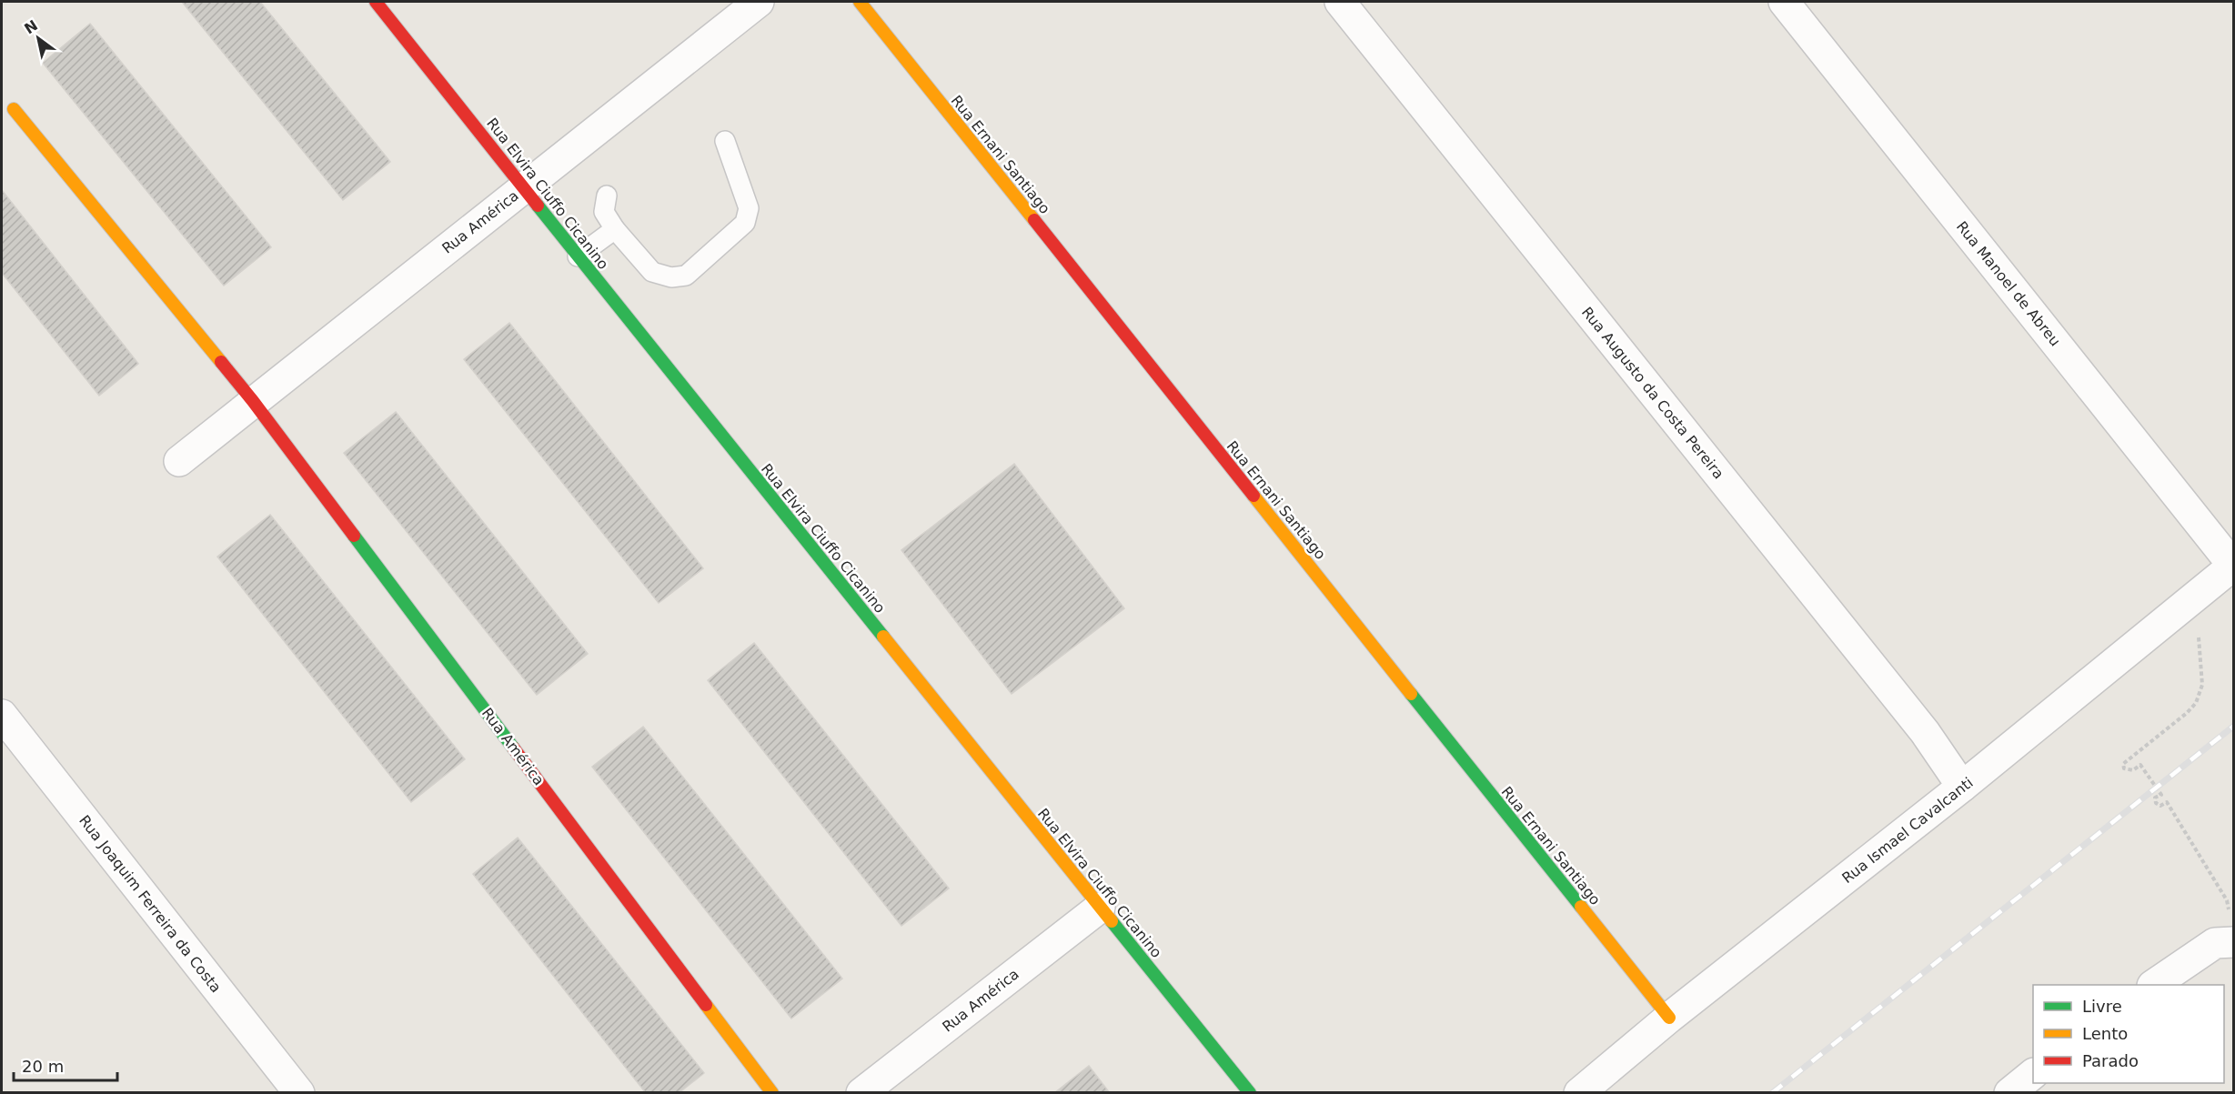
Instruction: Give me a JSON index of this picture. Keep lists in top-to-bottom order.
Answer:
{
  "streets": {
    "street": [
      "Rua Ernani Santiago",
      "Rua Elvira Ciuffo Cicanino",
      "Rua América",
      "Rua Manoel de Abreu",
      "Rua Augusto da Costa Pereira",
      "Rua Ismael Cavalcanti",
      "Rua Joaquim Ferreira da Costa"
    ]
  },
  "crossings": [
    ["Rua Ernani Santiago", "Rua Ismael Cavalcanti"],
    ["Rua Elvira Ciuffo Cicanino", "Rua América"],
    ["Rua Manoel de Abreu", "Rua Ismael Cavalcanti"],
    ["Rua Augusto da Costa Pereira", "Rua Ismael Cavalcanti"]
  ],
  "legend": ["Livre", "Lento", "Parado"],
  "scale_bar": "20 m",
  "north": "top left"
}
